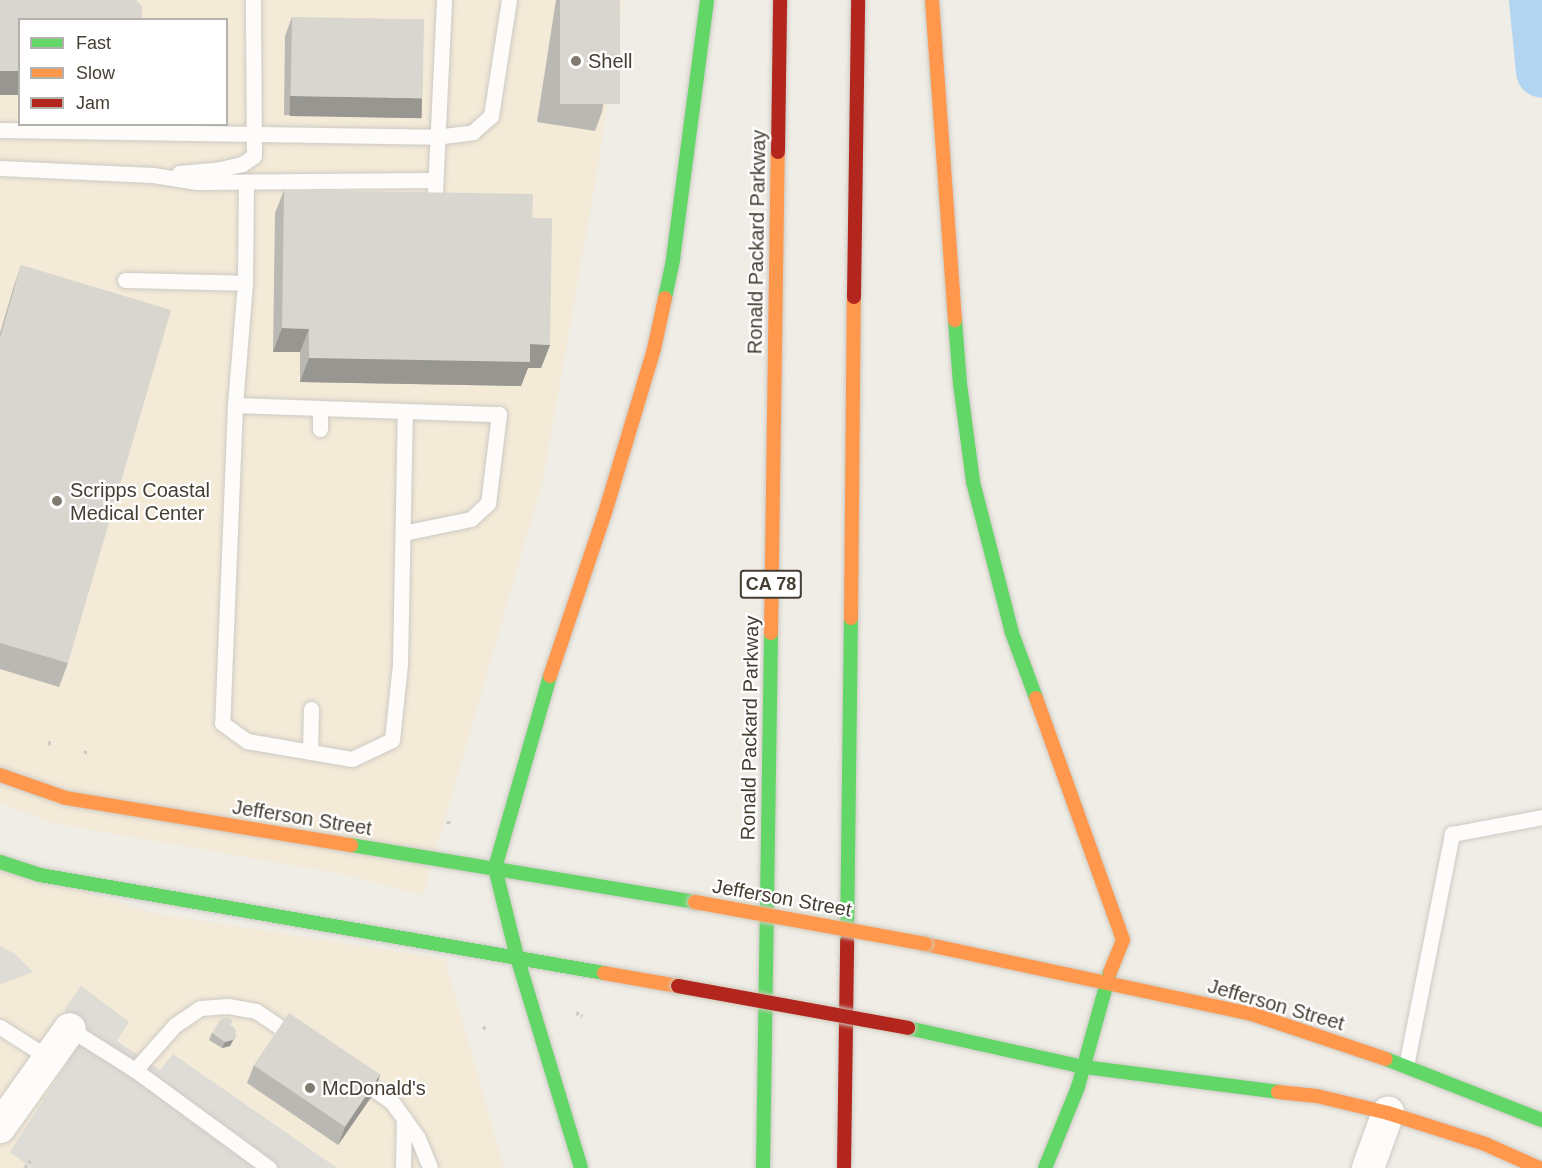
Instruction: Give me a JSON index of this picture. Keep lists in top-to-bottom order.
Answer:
{
  "streets": {
    "main road": ["Ronald Packard Parkway", "CA 78", "Jefferson Street"]
  },
  "places": ["Shell", "Scripps Coastal Medical Center", "McDonald's"],
  "legend": ["Fast", "Slow", "Jam"]
}
